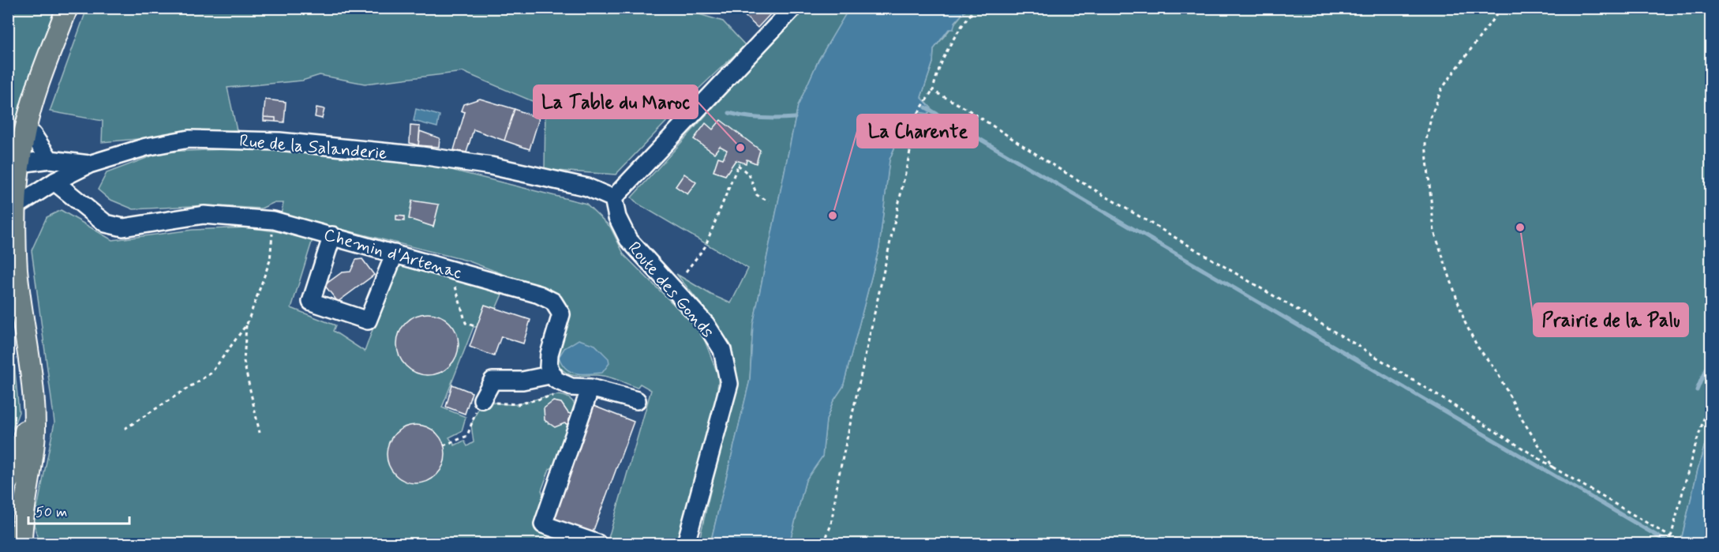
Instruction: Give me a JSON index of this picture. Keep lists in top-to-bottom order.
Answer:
{
  "streets": {
    "street": ["Rue de la Salanderie", "Chemin d'Artenac", "Route des Gonds"]
  },
  "crossings": [
    ["Rue de la Salanderie", "Chemin d'Artenac"],
    ["Rue de la Salanderie", "Route des Gonds"]
  ],
  "places": ["La Table du Maroc", "La Charente", "Prairie de la Palu"],
  "scale_bar": "50 m"
}
